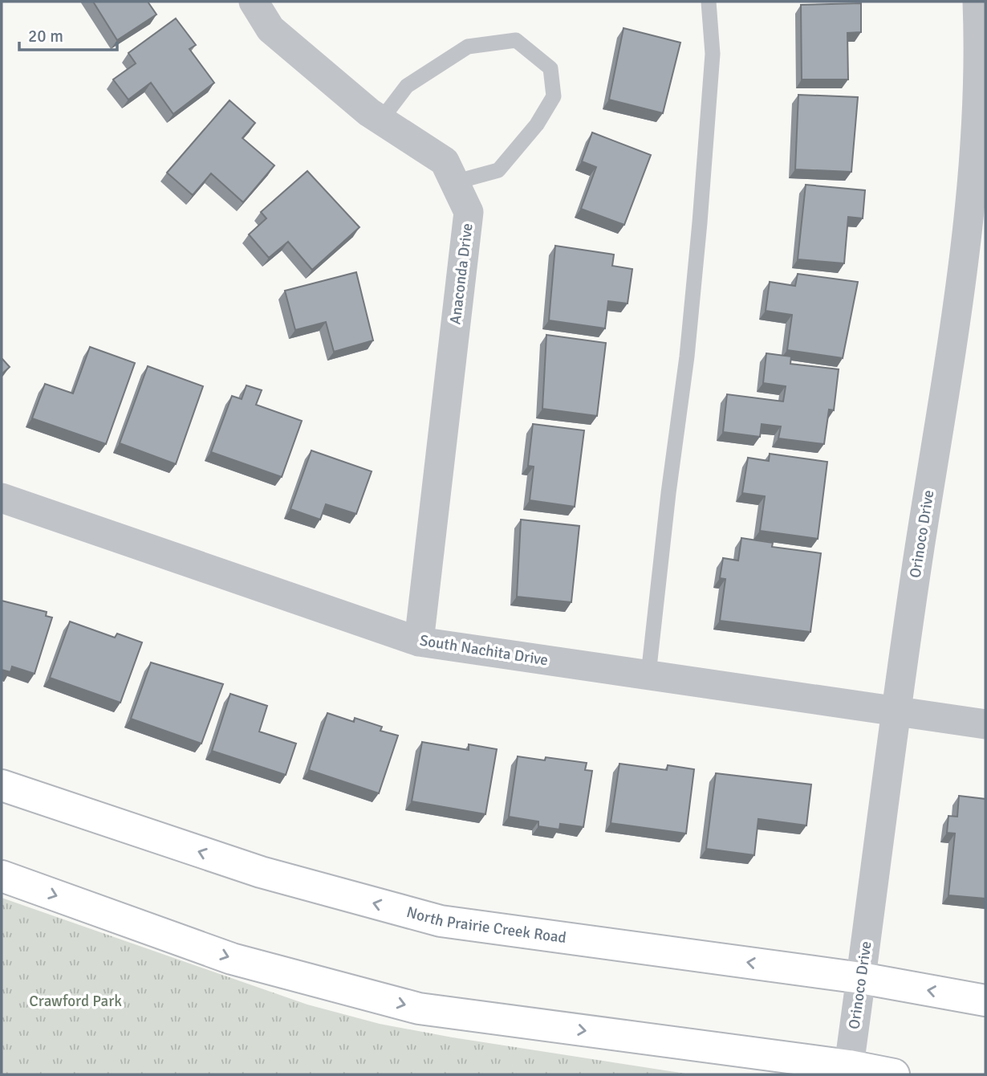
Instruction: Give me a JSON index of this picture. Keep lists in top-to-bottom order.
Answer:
{
  "streets": {
    "main road": ["North Prairie Creek Road"],
    "street": ["Anaconda Drive", "Orinoco Drive", "South Nachita Drive"]
  },
  "crossings": [
    ["Anaconda Drive", "South Nachita Drive"],
    ["Orinoco Drive", "South Nachita Drive"],
    ["Orinoco Drive", "North Prairie Creek Road"]
  ],
  "parks": ["Crawford Park"],
  "scale_bar": "20 m"
}
